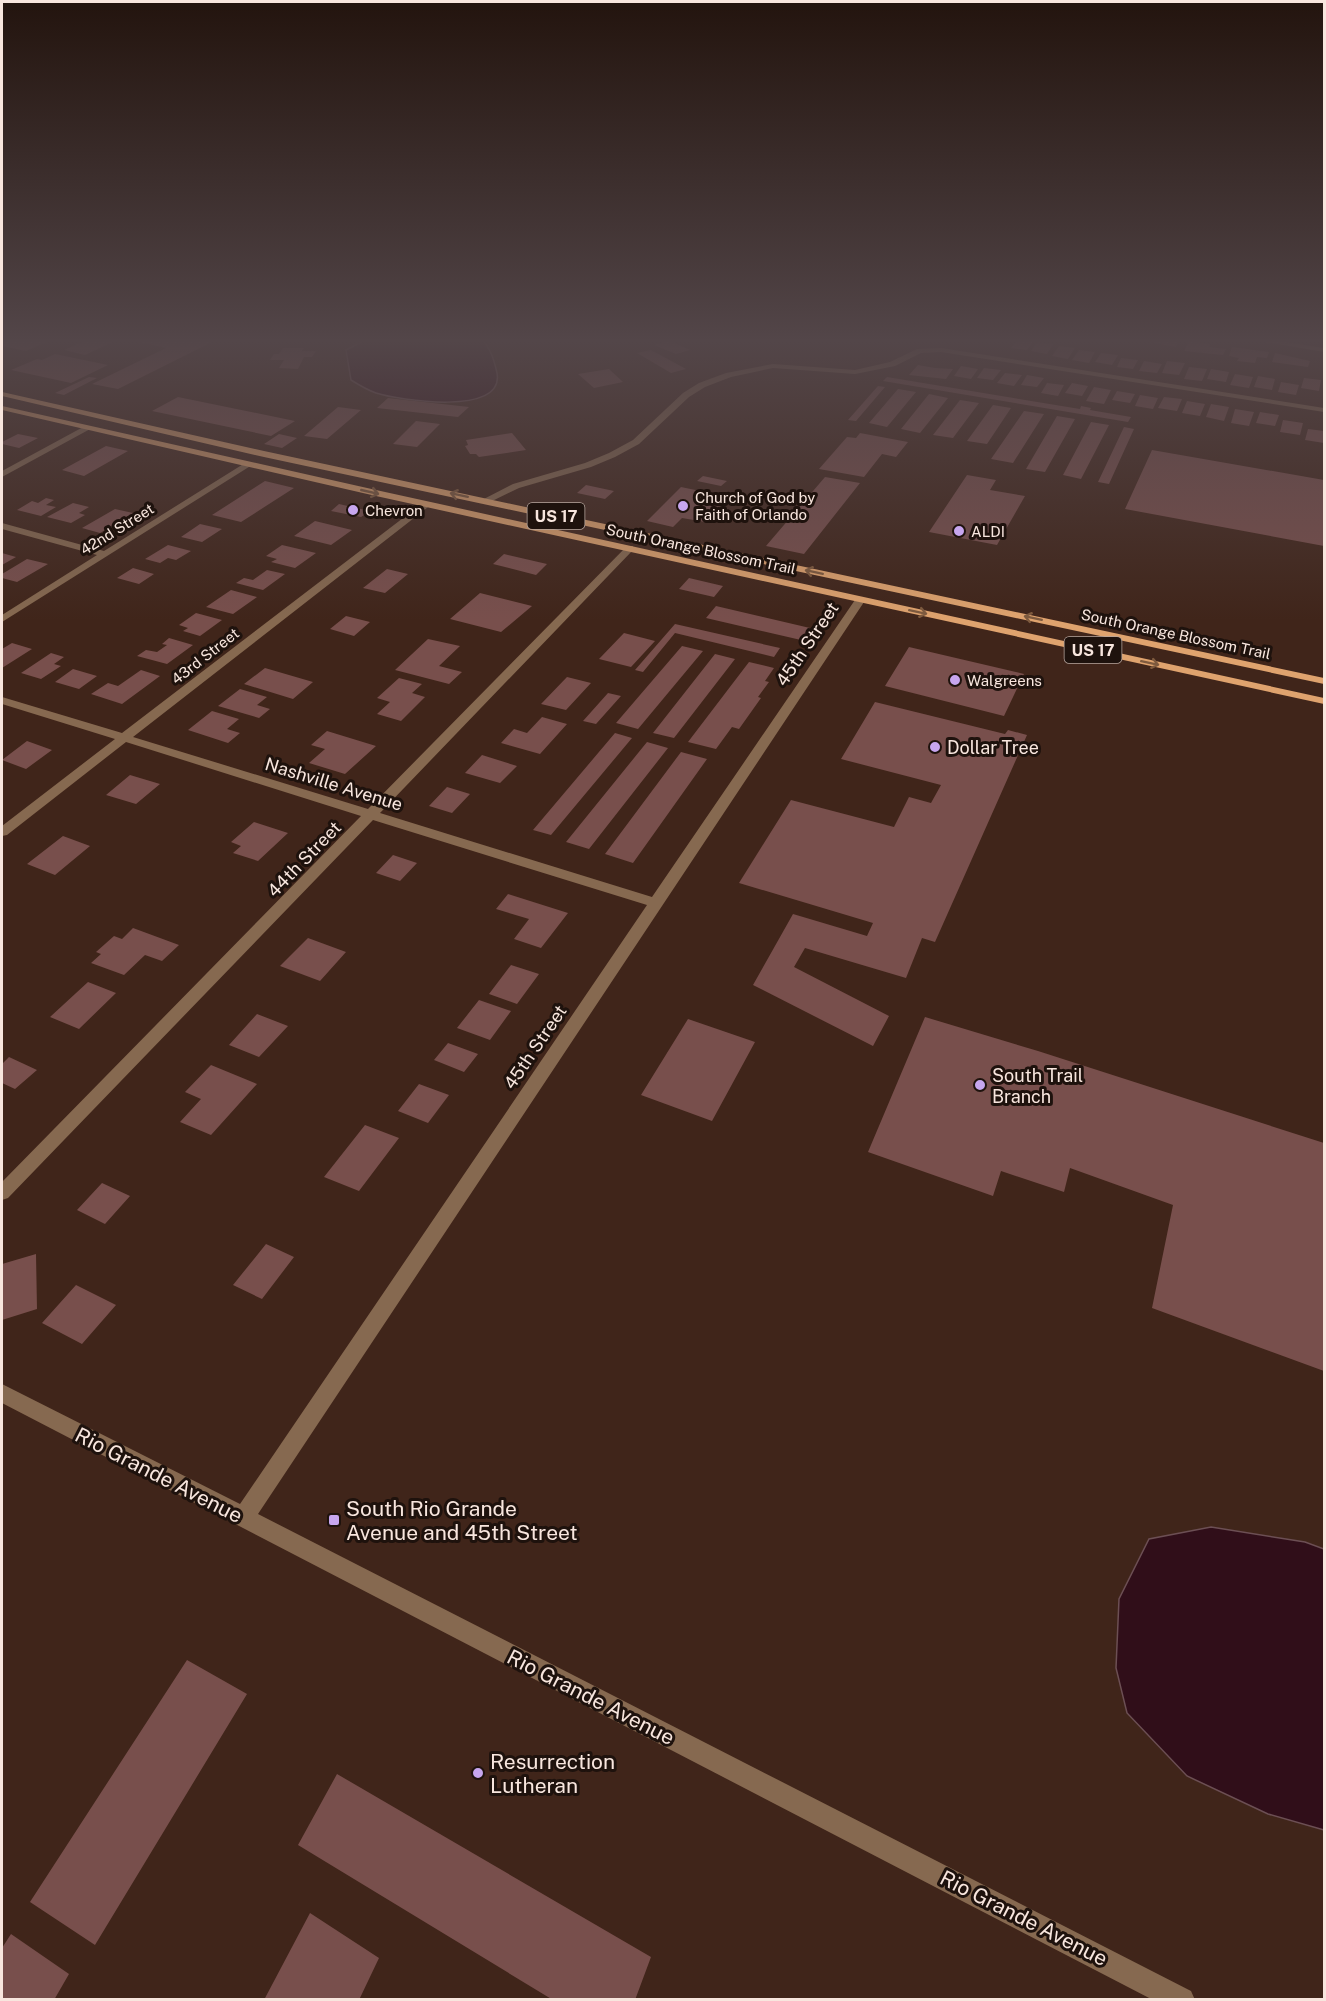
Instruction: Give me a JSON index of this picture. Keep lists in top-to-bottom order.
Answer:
{
  "streets": {
    "main road": ["US 17", "South Orange Blossom Trail"],
    "street": [
      "42nd Street",
      "45th Street",
      "43rd Street",
      "Nashville Avenue",
      "44th Street",
      "Rio Grande Avenue"
    ]
  },
  "crossings": [
    ["42nd Street", "South Orange Blossom Trail"],
    ["South Orange Blossom Trail", "45th Street"],
    ["South Orange Blossom Trail", "43rd Street"],
    ["South Orange Blossom Trail", "44th Street"],
    ["45th Street", "Nashville Avenue"],
    ["45th Street", "Rio Grande Avenue"],
    ["43rd Street", "Nashville Avenue"],
    ["Nashville Avenue", "44th Street"]
  ],
  "places": {
    "other": [
      "Church of God by Faith of Orlando",
      "Chevron",
      "ALDI",
      "Walgreens",
      "Dollar Tree",
      "South Trail Branch",
      "Resurrection Lutheran"
    ],
    "transit": ["South Rio Grande Avenue and 45th Street"]
  }
}
